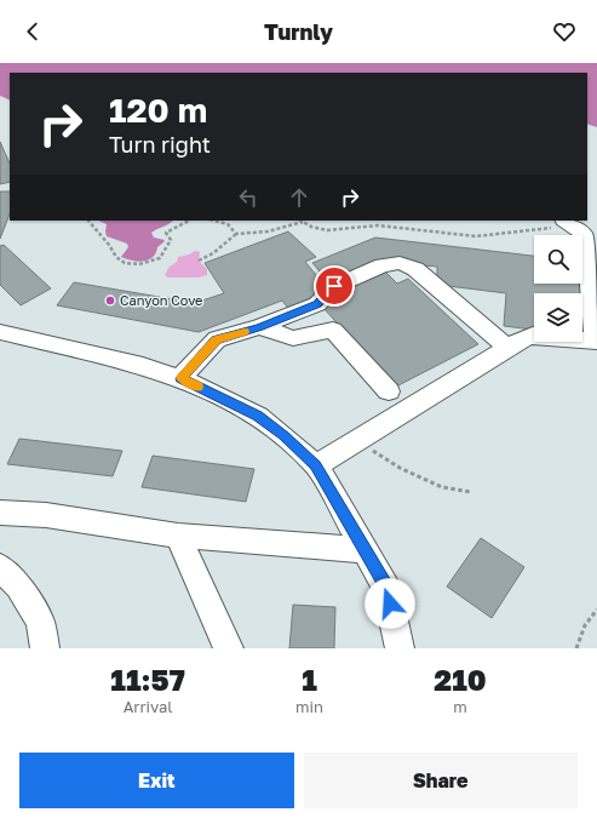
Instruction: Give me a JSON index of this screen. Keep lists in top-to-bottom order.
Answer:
{
  "places": ["Canyon Cove"],
  "page": {
    "header": "Turnly",
    "turn": ["120 m", "Turn right"],
    "eta": [
      "11:57",
      "Arrival",
      "1",
      "min",
      "210",
      "m"
    ],
    "buttons": ["Exit", "Share"]
  }
}
